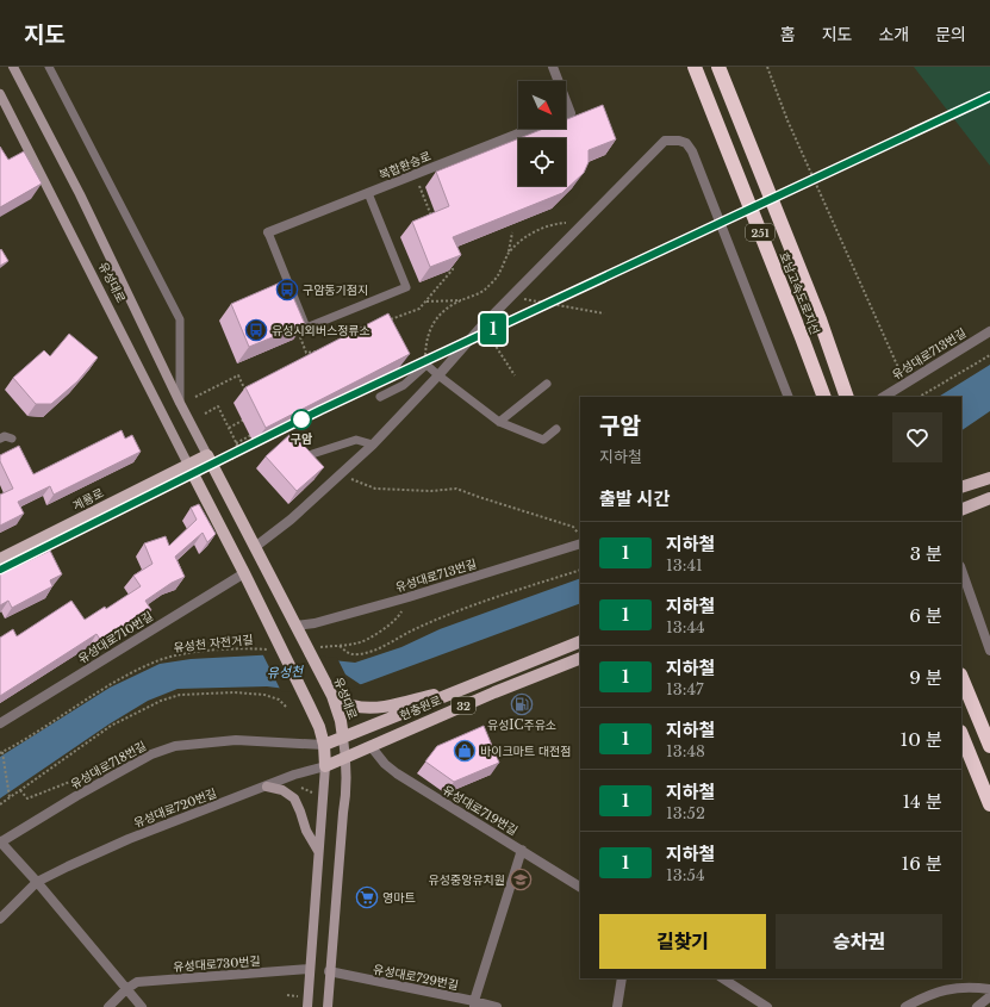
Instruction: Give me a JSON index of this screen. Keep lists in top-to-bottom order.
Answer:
{
  "streets": {
    "highway": ["251", "호남고속도로지선"],
    "main road": [
      "유성대로",
      "계룡로",
      "32",
      "현충원로"
    ],
    "street": [
      "복합환승로",
      "유성대로713번길",
      "유성대로710번길",
      "유성대로718번길",
      "유성대로720번길",
      "유성대로719번길",
      "유성대로730번길",
      "유성대로729번길"
    ],
    "path": ["유성천 자전거길"]
  },
  "crossings": [
    ["유성대로", "유성대로713번길"],
    ["유성대로", "계룡로"],
    ["유성대로", "현충원로"],
    ["유성대로", "유성대로729번길"],
    ["현충원로", "유성대로720번길"],
    ["현충원로", "유성대로719번길"]
  ],
  "water": ["유성천"],
  "places": {
    "bus stop": ["구암동기점지", "유성시외버스정류소"],
    "other": ["구암"],
    "fuel station": ["유성IC주유소"],
    "shop": ["바이크마트 대전점"],
    "school or university": ["유성중앙유치원"],
    "supermarket": ["영마트"]
  },
  "lines": ["metro line 1"],
  "north": "bottom right",
  "page": {
    "header": "지도",
    "nav": [
      "홈",
      "지도",
      "소개",
      "문의"
    ],
    "on_map": "1",
    "heading": [
      ["구암", "지하철"],
      "출발 시간"
    ],
    "list": [
      {
        "mark": "1",
        "name": "지하철",
        "note": "13:41",
        "value": "3 분"
      },
      {
        "mark": "1",
        "name": "지하철",
        "note": "13:44",
        "value": "6 분"
      },
      {
        "mark": "1",
        "name": "지하철",
        "note": "13:47",
        "value": "9 분"
      },
      {
        "mark": "1",
        "name": "지하철",
        "note": "13:48",
        "value": "10 분"
      },
      {
        "mark": "1",
        "name": "지하철",
        "note": "13:52",
        "value": "14 분"
      },
      {
        "mark": "1",
        "name": "지하철",
        "note": "13:54",
        "value": "16 분"
      }
    ],
    "buttons": ["길찾기", "승차권"]
  }
}
